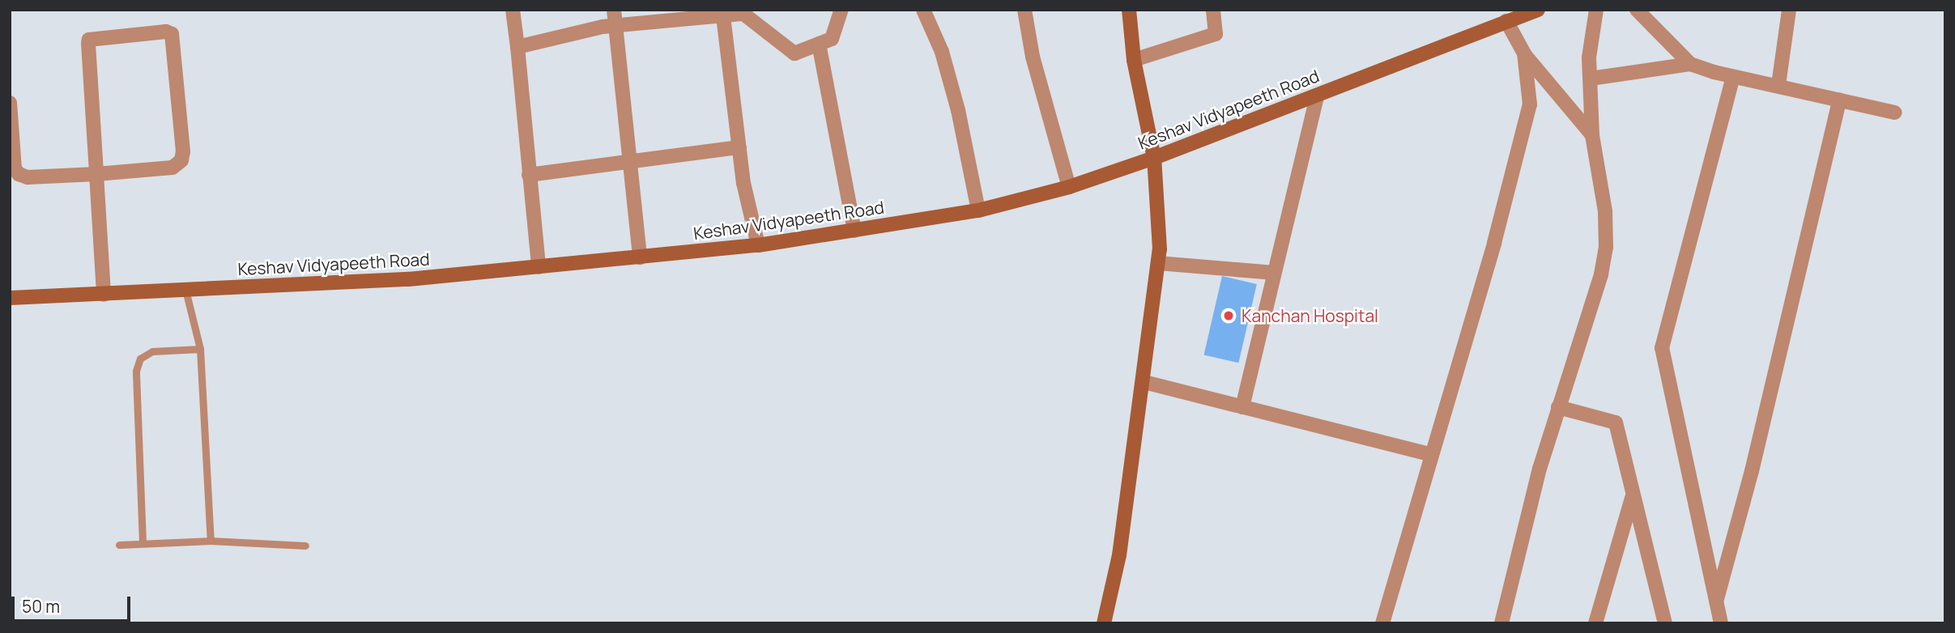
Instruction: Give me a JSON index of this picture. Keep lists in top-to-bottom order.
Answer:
{
  "streets": {
    "street": ["Keshav Vidyapeeth Road"]
  },
  "places": ["Kanchan Hospital"],
  "scale_bar": "50 m"
}
